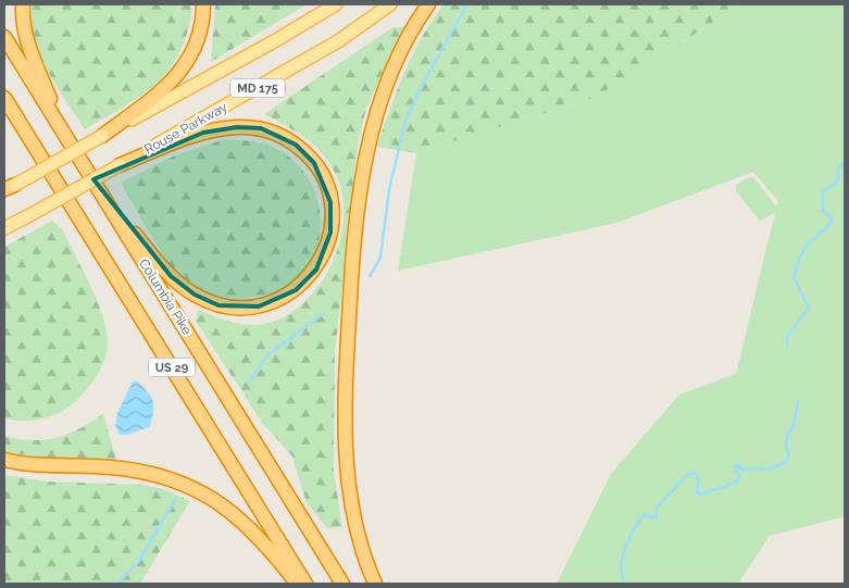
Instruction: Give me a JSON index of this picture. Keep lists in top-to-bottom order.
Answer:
{
  "streets": {
    "highway": ["Columbia Pike", "US 29"],
    "main road": ["MD 175", "Rouse Parkway"]
  }
}
